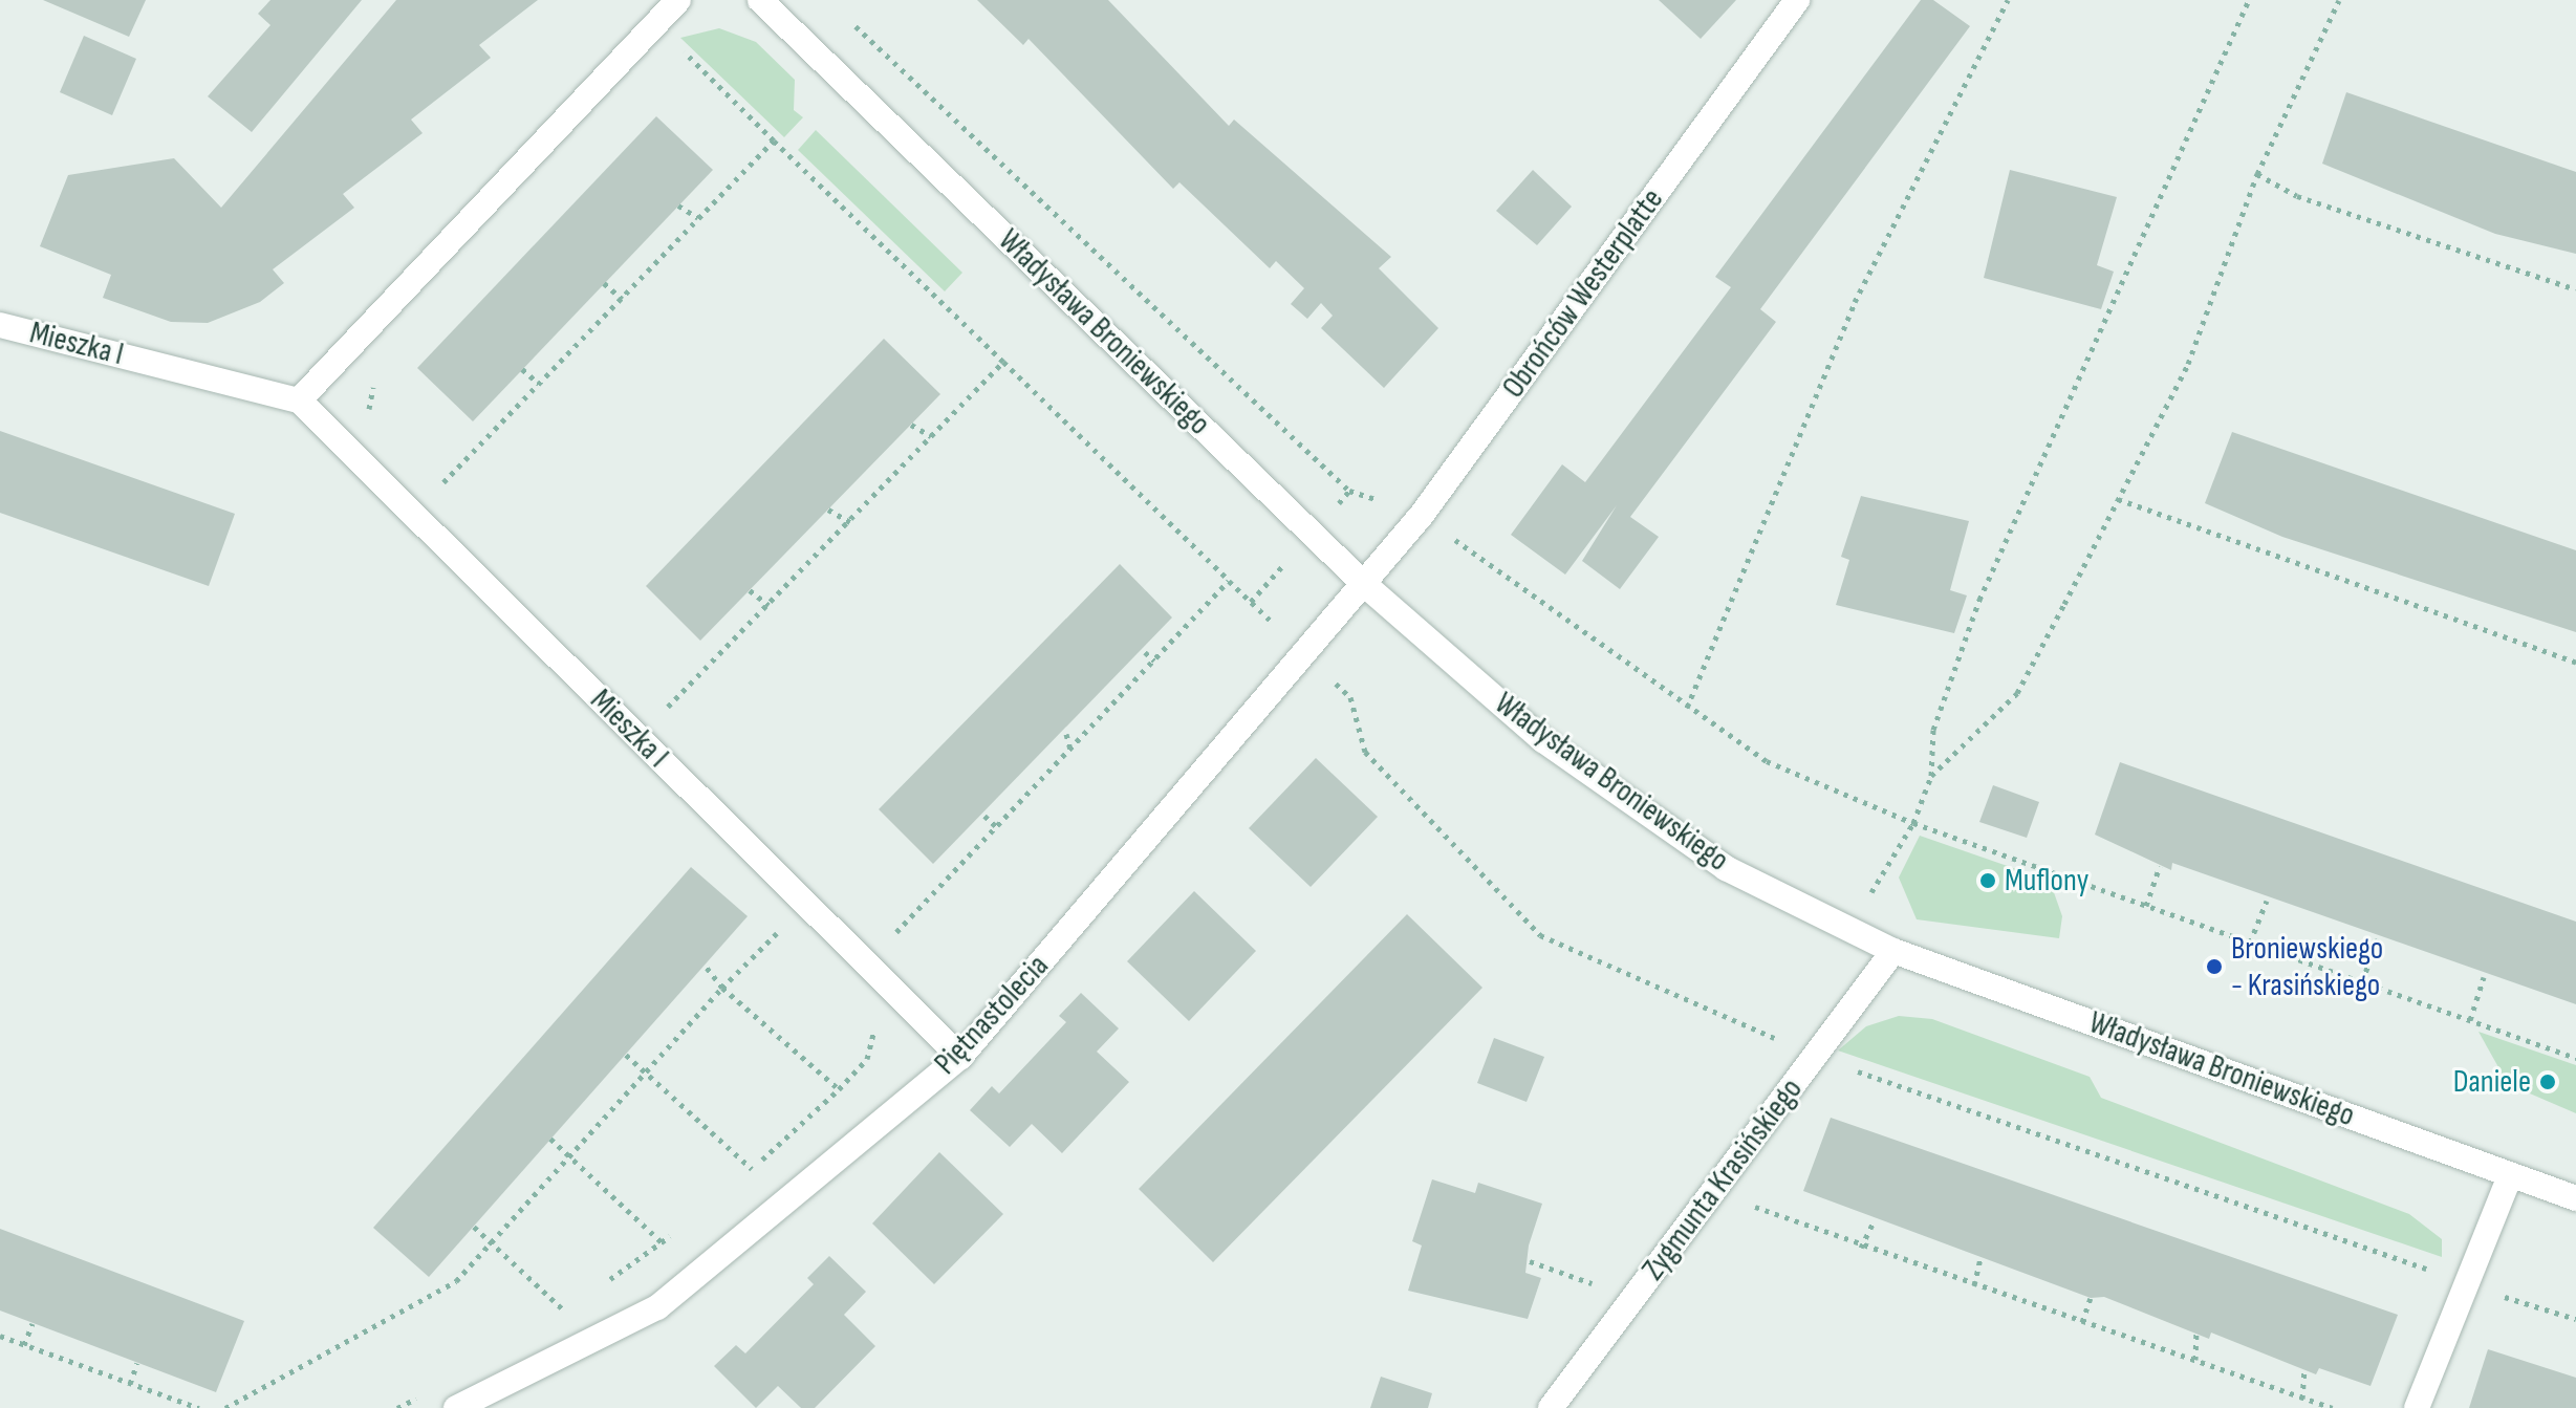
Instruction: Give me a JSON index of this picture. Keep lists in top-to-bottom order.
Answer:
{
  "streets": {
    "street": [
      "Obrońców Westerplatte",
      "Władysława Broniewskiego",
      "Mieszka I",
      "Piętnastolecia",
      "Zygmunta Krasińskiego"
    ]
  },
  "crossings": [
    ["Obrońców Westerplatte", "Władysława Broniewskiego"],
    ["Obrońców Westerplatte", "Piętnastolecia"],
    ["Władysława Broniewskiego", "Piętnastolecia"],
    ["Władysława Broniewskiego", "Zygmunta Krasińskiego"],
    ["Mieszka I", "Piętnastolecia"]
  ],
  "places": ["Muflony", "Broniewskiego - Krasińskiego", "Daniele"]
}
